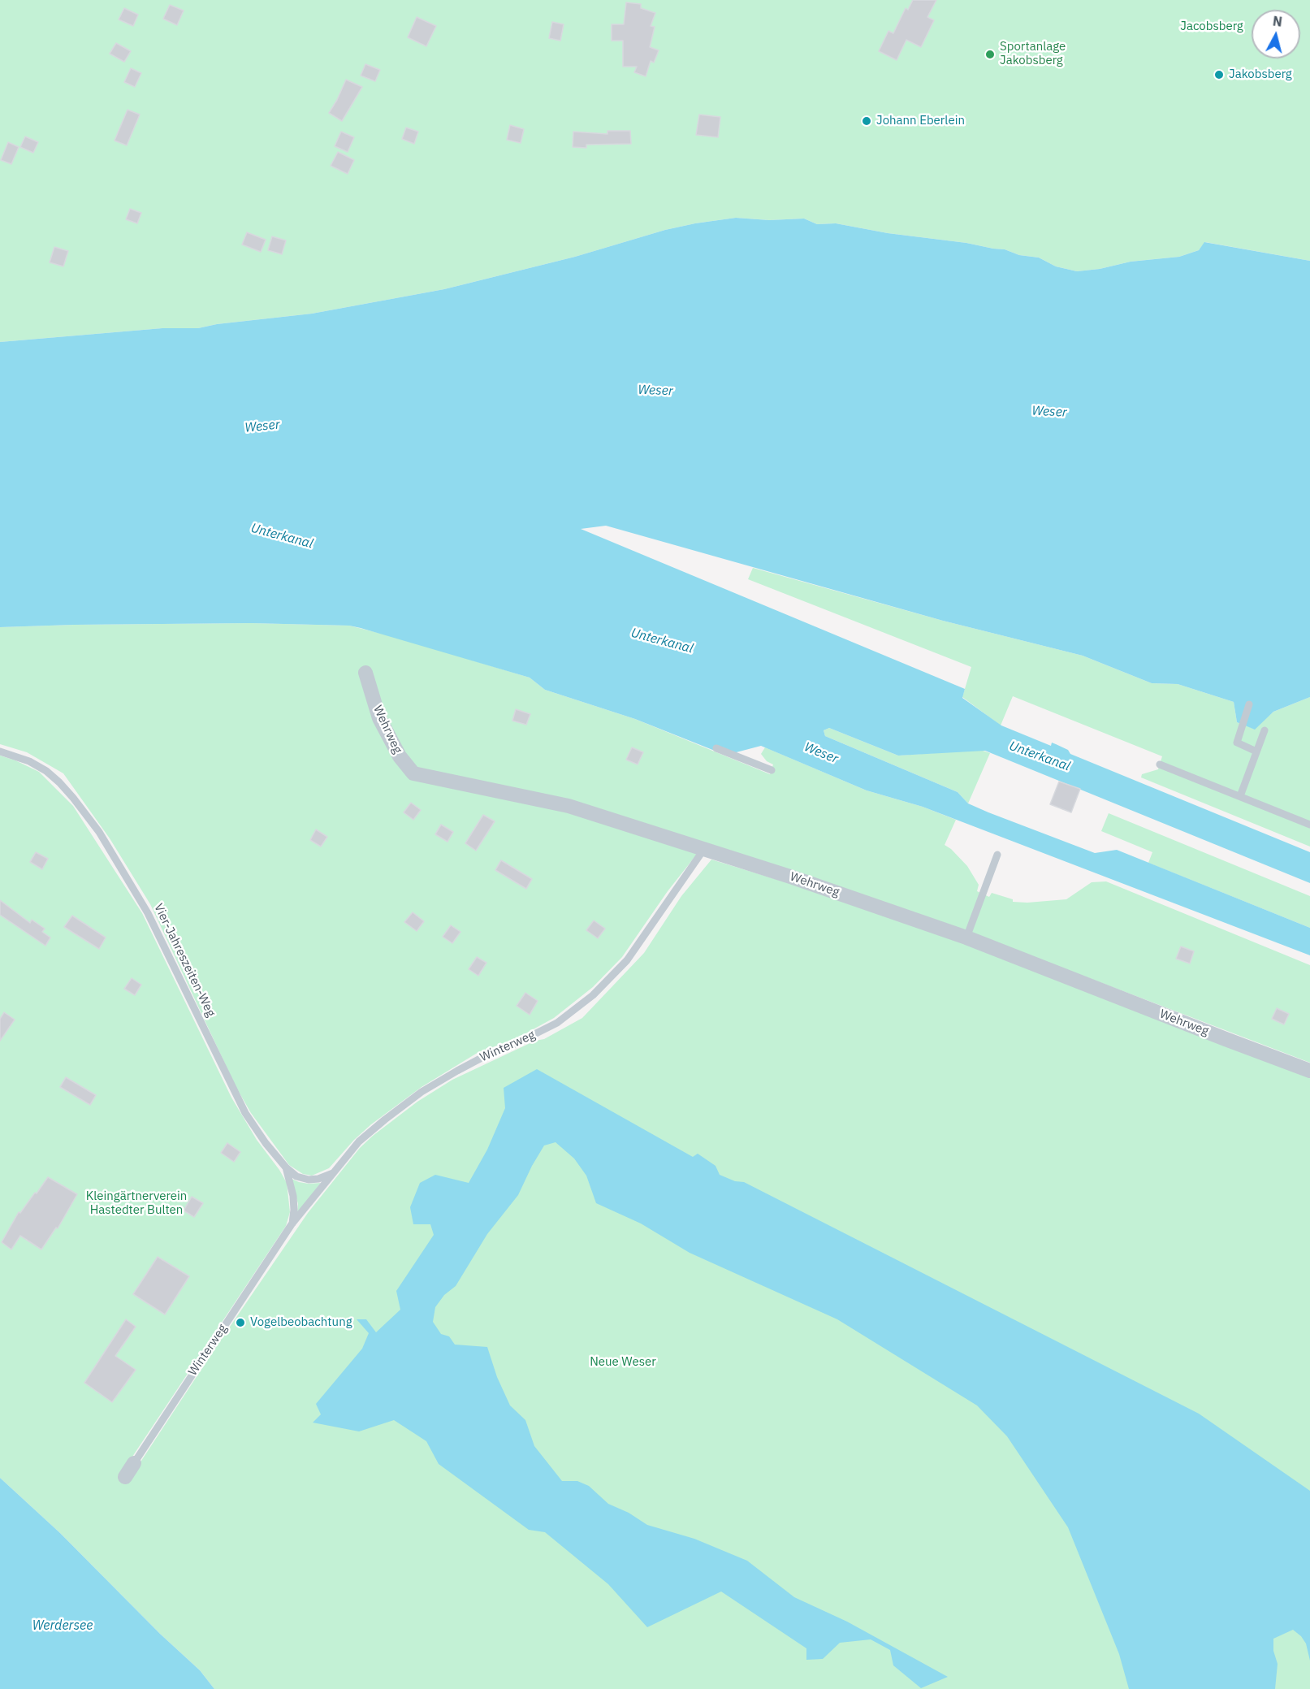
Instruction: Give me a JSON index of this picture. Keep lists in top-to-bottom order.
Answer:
{
  "streets": {
    "street": ["Wehrweg", "Winterweg"],
    "lane": ["Vier-Jahreszeiten-Weg"]
  },
  "crossings": [
    ["Wehrweg", "Winterweg"],
    ["Vier-Jahreszeiten-Weg", "Winterweg"]
  ],
  "water": ["Weser", "Unterkanal", "Werdersee"],
  "parks": ["Jacobsberg", "Kleingärtnerverein Hastedter Bulten", "Neue Weser"],
  "places": [
    "Sportanlage Jakobsberg",
    "Jakobsberg",
    "Johann Eberlein",
    "Vogelbeobachtung"
  ],
  "north": "top"
}
